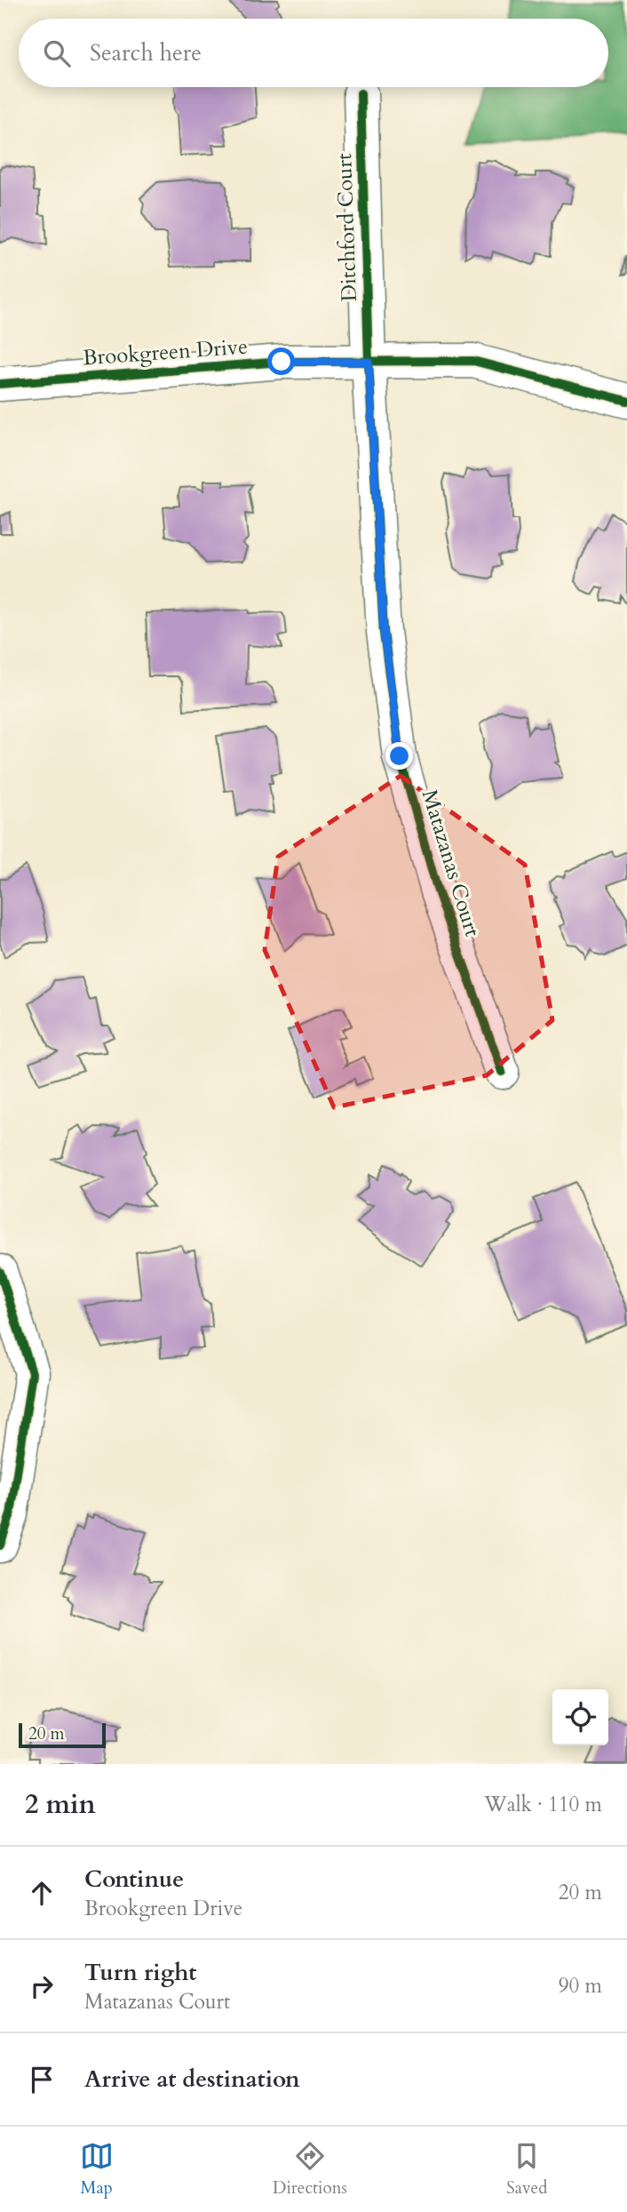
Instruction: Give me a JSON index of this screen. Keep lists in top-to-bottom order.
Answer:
{
  "streets": {
    "street": ["Ditchford Court", "Brookgreen Drive", "Matazanas Court"]
  },
  "crossings": [
    ["Ditchford Court", "Brookgreen Drive"],
    ["Ditchford Court", "Matazanas Court"],
    ["Brookgreen Drive", "Matazanas Court"]
  ],
  "scale_bar": "20 m",
  "page": {
    "search": "Search here",
    "scale": "20 m",
    "heading": ["2 min", "Walk · 110 m"],
    "list": [
      ["Continue", "Brookgreen Drive", "20 m"],
      ["Turn right", "Matazanas Court", "90 m"],
      "Arrive at destination"
    ],
    "nav": ["Map", "Directions", "Saved"]
  }
}
